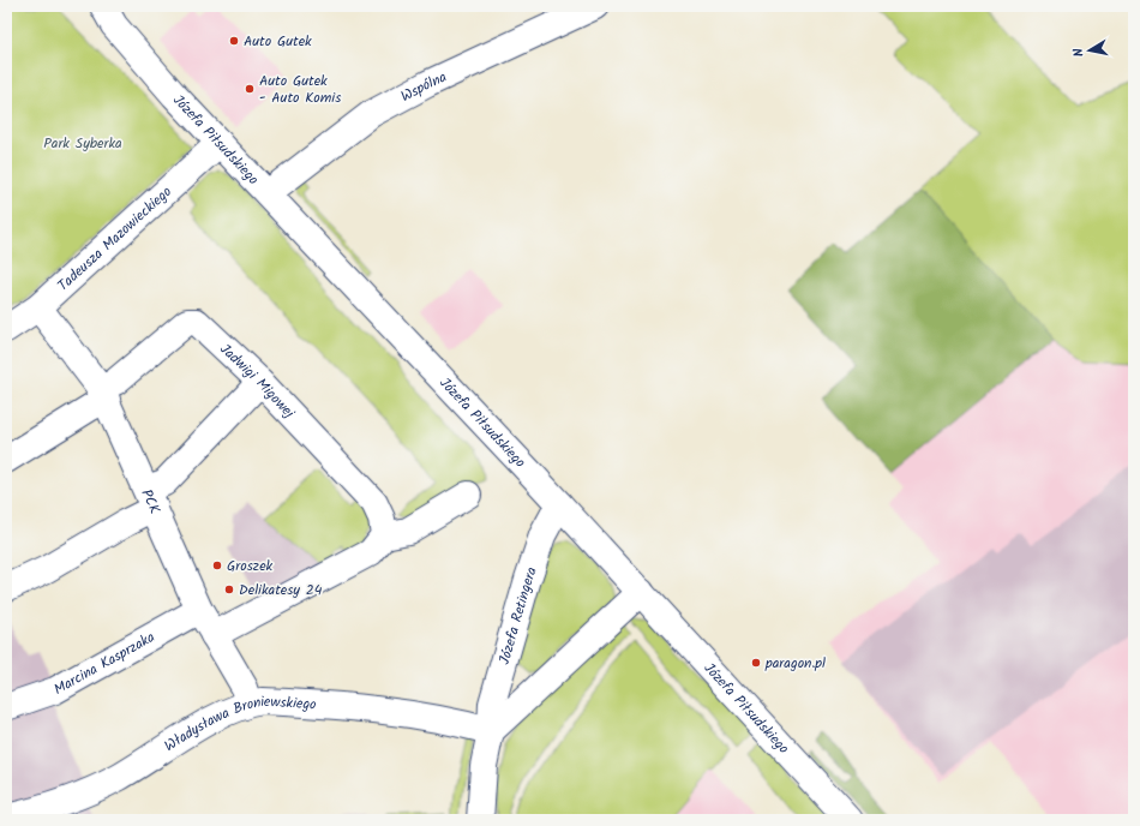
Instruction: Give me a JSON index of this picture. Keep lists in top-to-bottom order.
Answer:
{
  "streets": {
    "street": [
      "Wspólna",
      "Józefa Piłsudskiego",
      "Tadeusza Mazowieckiego",
      "Jadwigi Migowej",
      "PCK",
      "Józefa Retingera",
      "Marcina Kasprzaka",
      "Władysława Broniewskiego"
    ]
  },
  "crossings": [
    ["Wspólna", "Józefa Piłsudskiego"],
    ["Józefa Piłsudskiego", "Tadeusza Mazowieckiego"],
    ["Józefa Piłsudskiego", "Józefa Retingera"],
    ["Tadeusza Mazowieckiego", "PCK"],
    ["Jadwigi Migowej", "PCK"],
    ["PCK", "Marcina Kasprzaka"],
    ["PCK", "Władysława Broniewskiego"],
    ["Józefa Retingera", "Władysława Broniewskiego"]
  ],
  "parks": ["Park Syberka"],
  "places": [
    "Auto Gutek",
    "Auto Gutek - Auto Komis",
    "Groszek",
    "Delikatesy 24",
    "paragon.pl"
  ],
  "north": "left"
}
